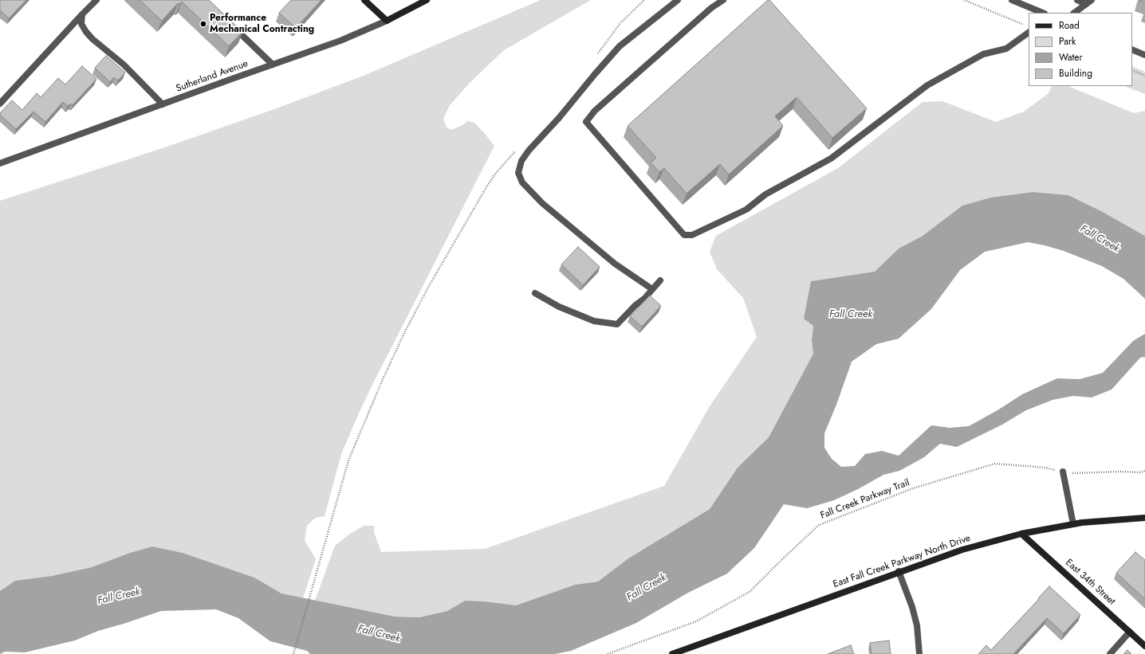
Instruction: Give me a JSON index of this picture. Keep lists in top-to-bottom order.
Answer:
{
  "streets": {
    "main road": ["Sutherland Avenue", "East Fall Creek Parkway North Drive", "East 34th Street"],
    "path": ["Fall Creek Parkway Trail"]
  },
  "crossings": [
    ["East Fall Creek Parkway North Drive", "East 34th Street"]
  ],
  "water": ["Fall Creek"],
  "places": ["Performance Mechanical Contracting"],
  "legend": [
    "Road",
    "Park",
    "Water",
    "Building"
  ]
}
